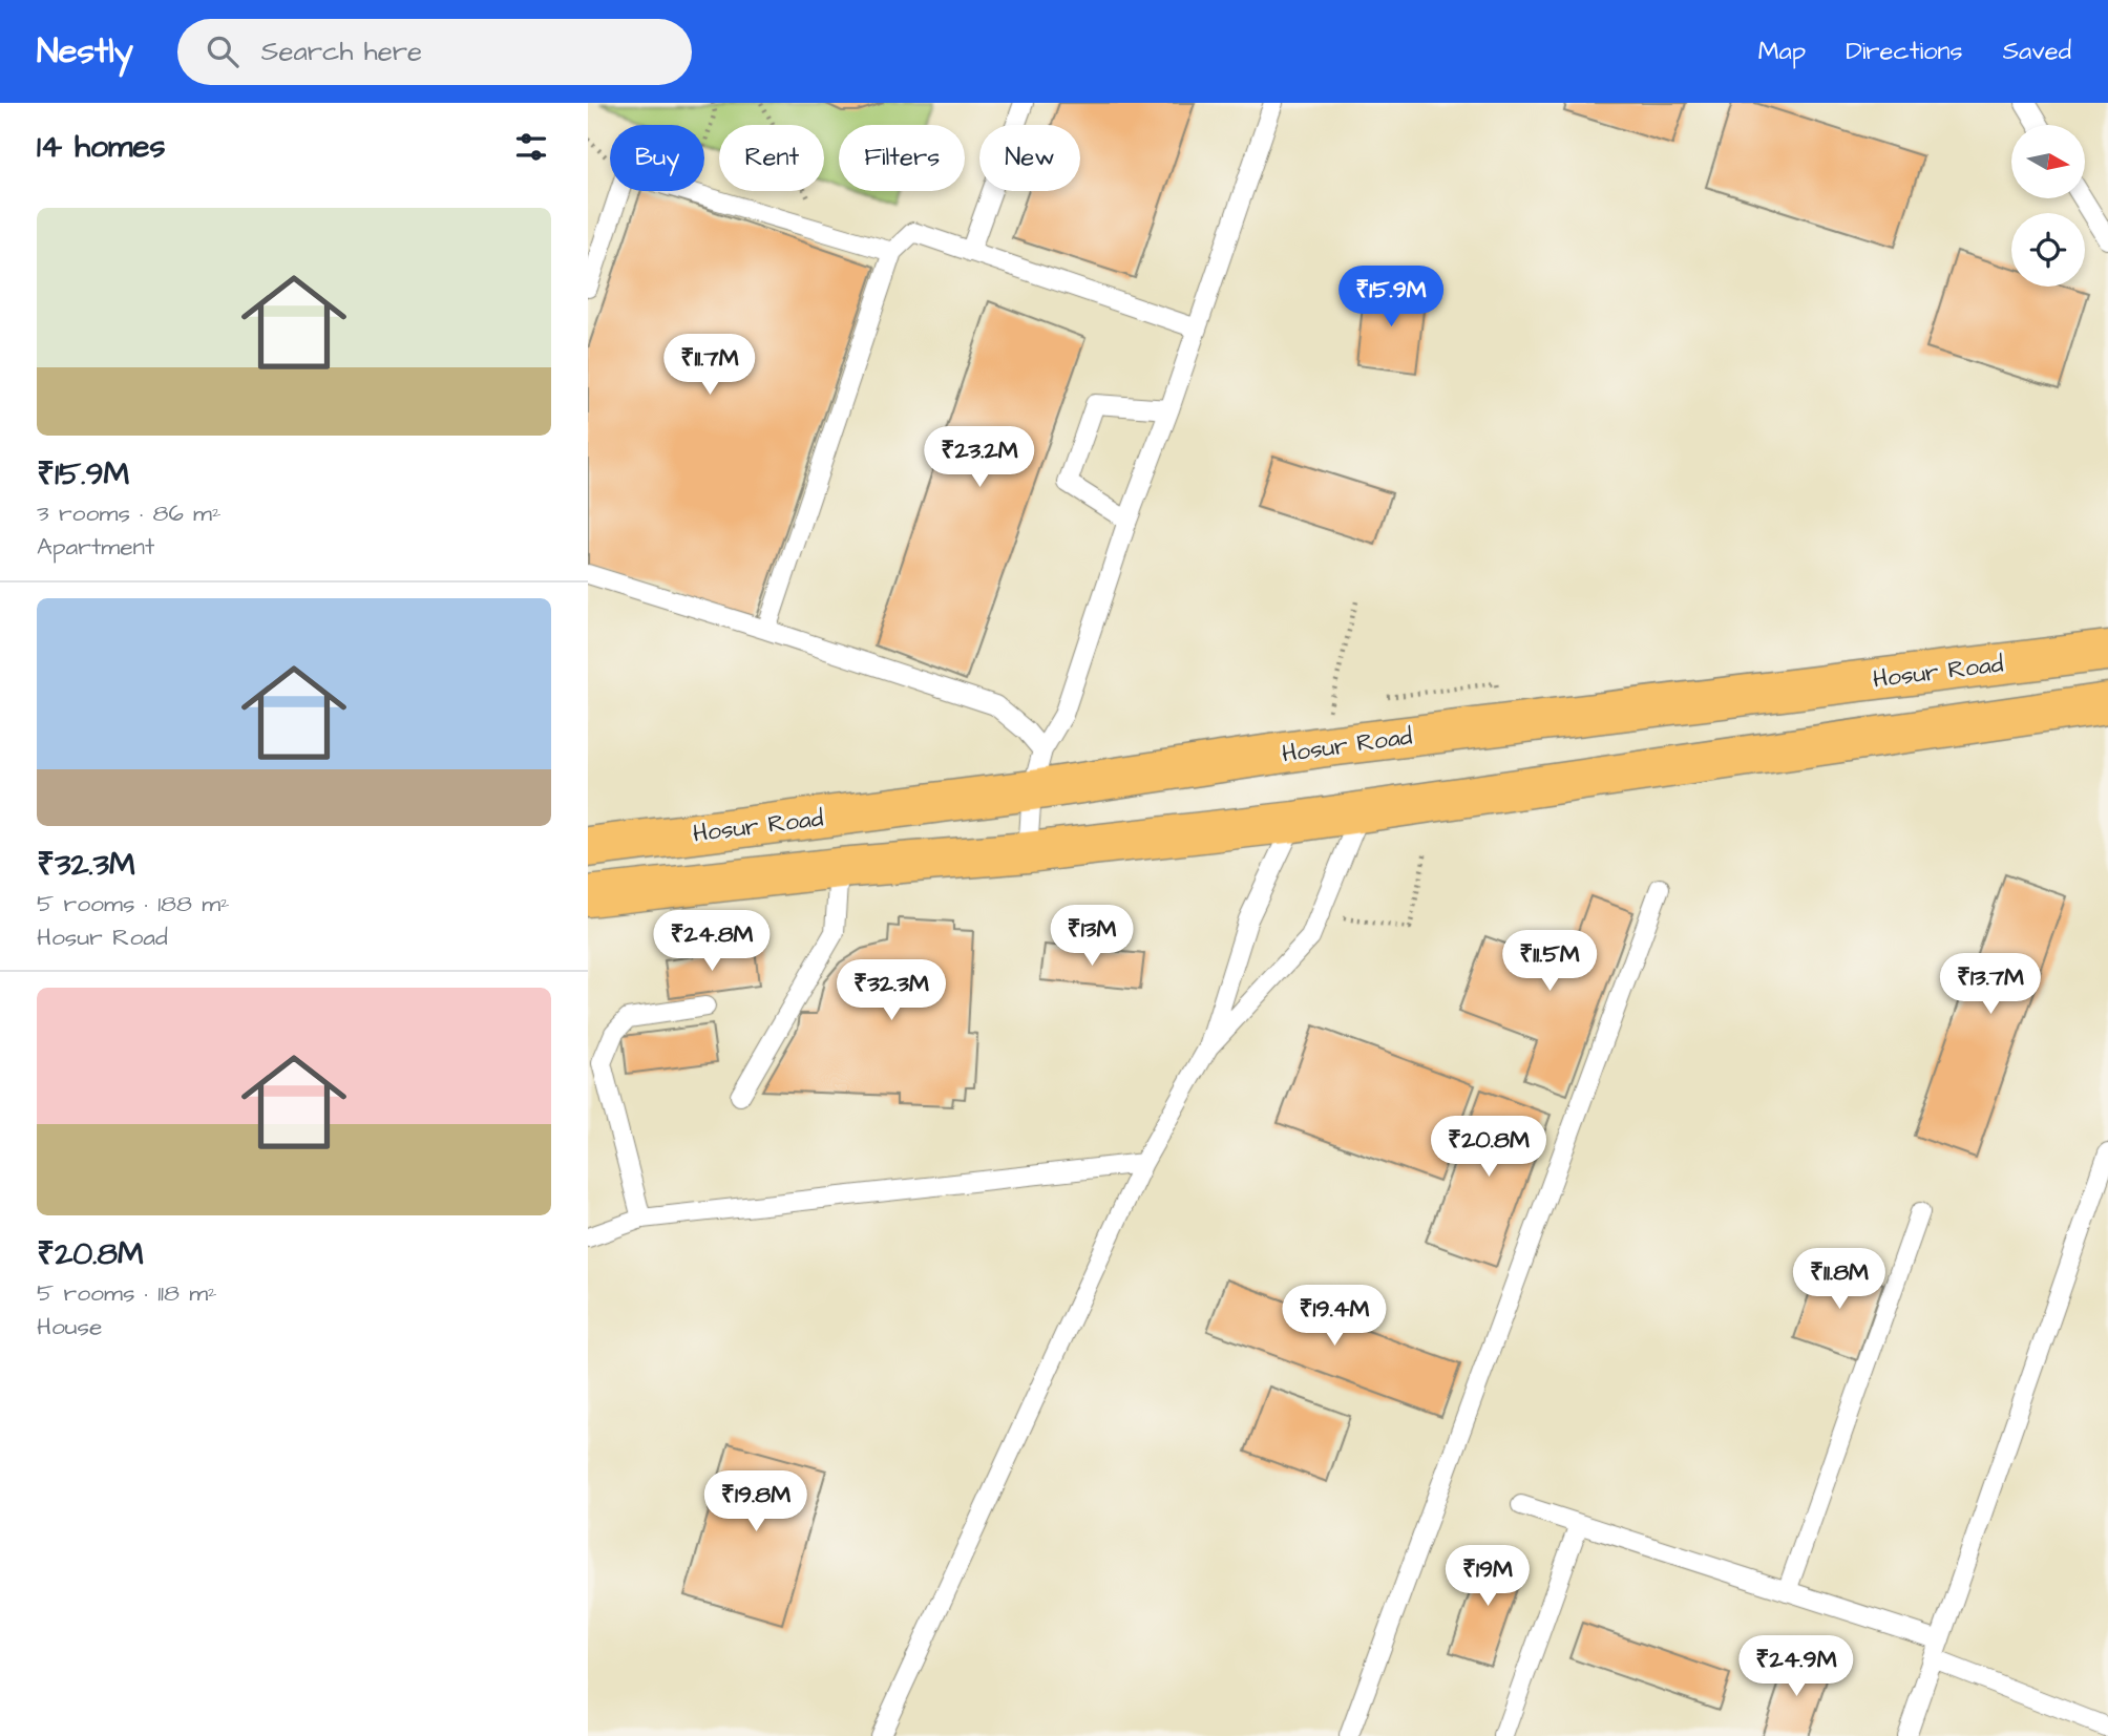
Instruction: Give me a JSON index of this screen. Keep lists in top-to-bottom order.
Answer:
{
  "streets": {
    "main road": ["Hosur Road"]
  },
  "north": "right",
  "page": {
    "header": "Nestly",
    "search": "Search here",
    "nav": ["Map", "Directions", "Saved"],
    "heading": "14 homes",
    "chip": [
      "Buy",
      "Rent",
      "Filters",
      "New"
    ],
    "list": [
      {
        "name": "₹15.9M",
        "note": "3 rooms · 86 m² · Apartment"
      },
      {
        "name": "₹32.3M",
        "note": "5 rooms · 188 m² · Hosur Road"
      },
      {
        "name": "₹20.8M",
        "note": "5 rooms · 118 m² · House"
      }
    ],
    "price": [
      "₹15.9M",
      "₹11.7M",
      "₹23.2M",
      "₹13M",
      "₹24.8M",
      "₹11.5M",
      "₹13.7M",
      "₹32.3M",
      "₹20.8M",
      "₹11.8M",
      "₹19.4M",
      "₹19.8M",
      "₹19M",
      "₹24.9M"
    ]
  }
}
